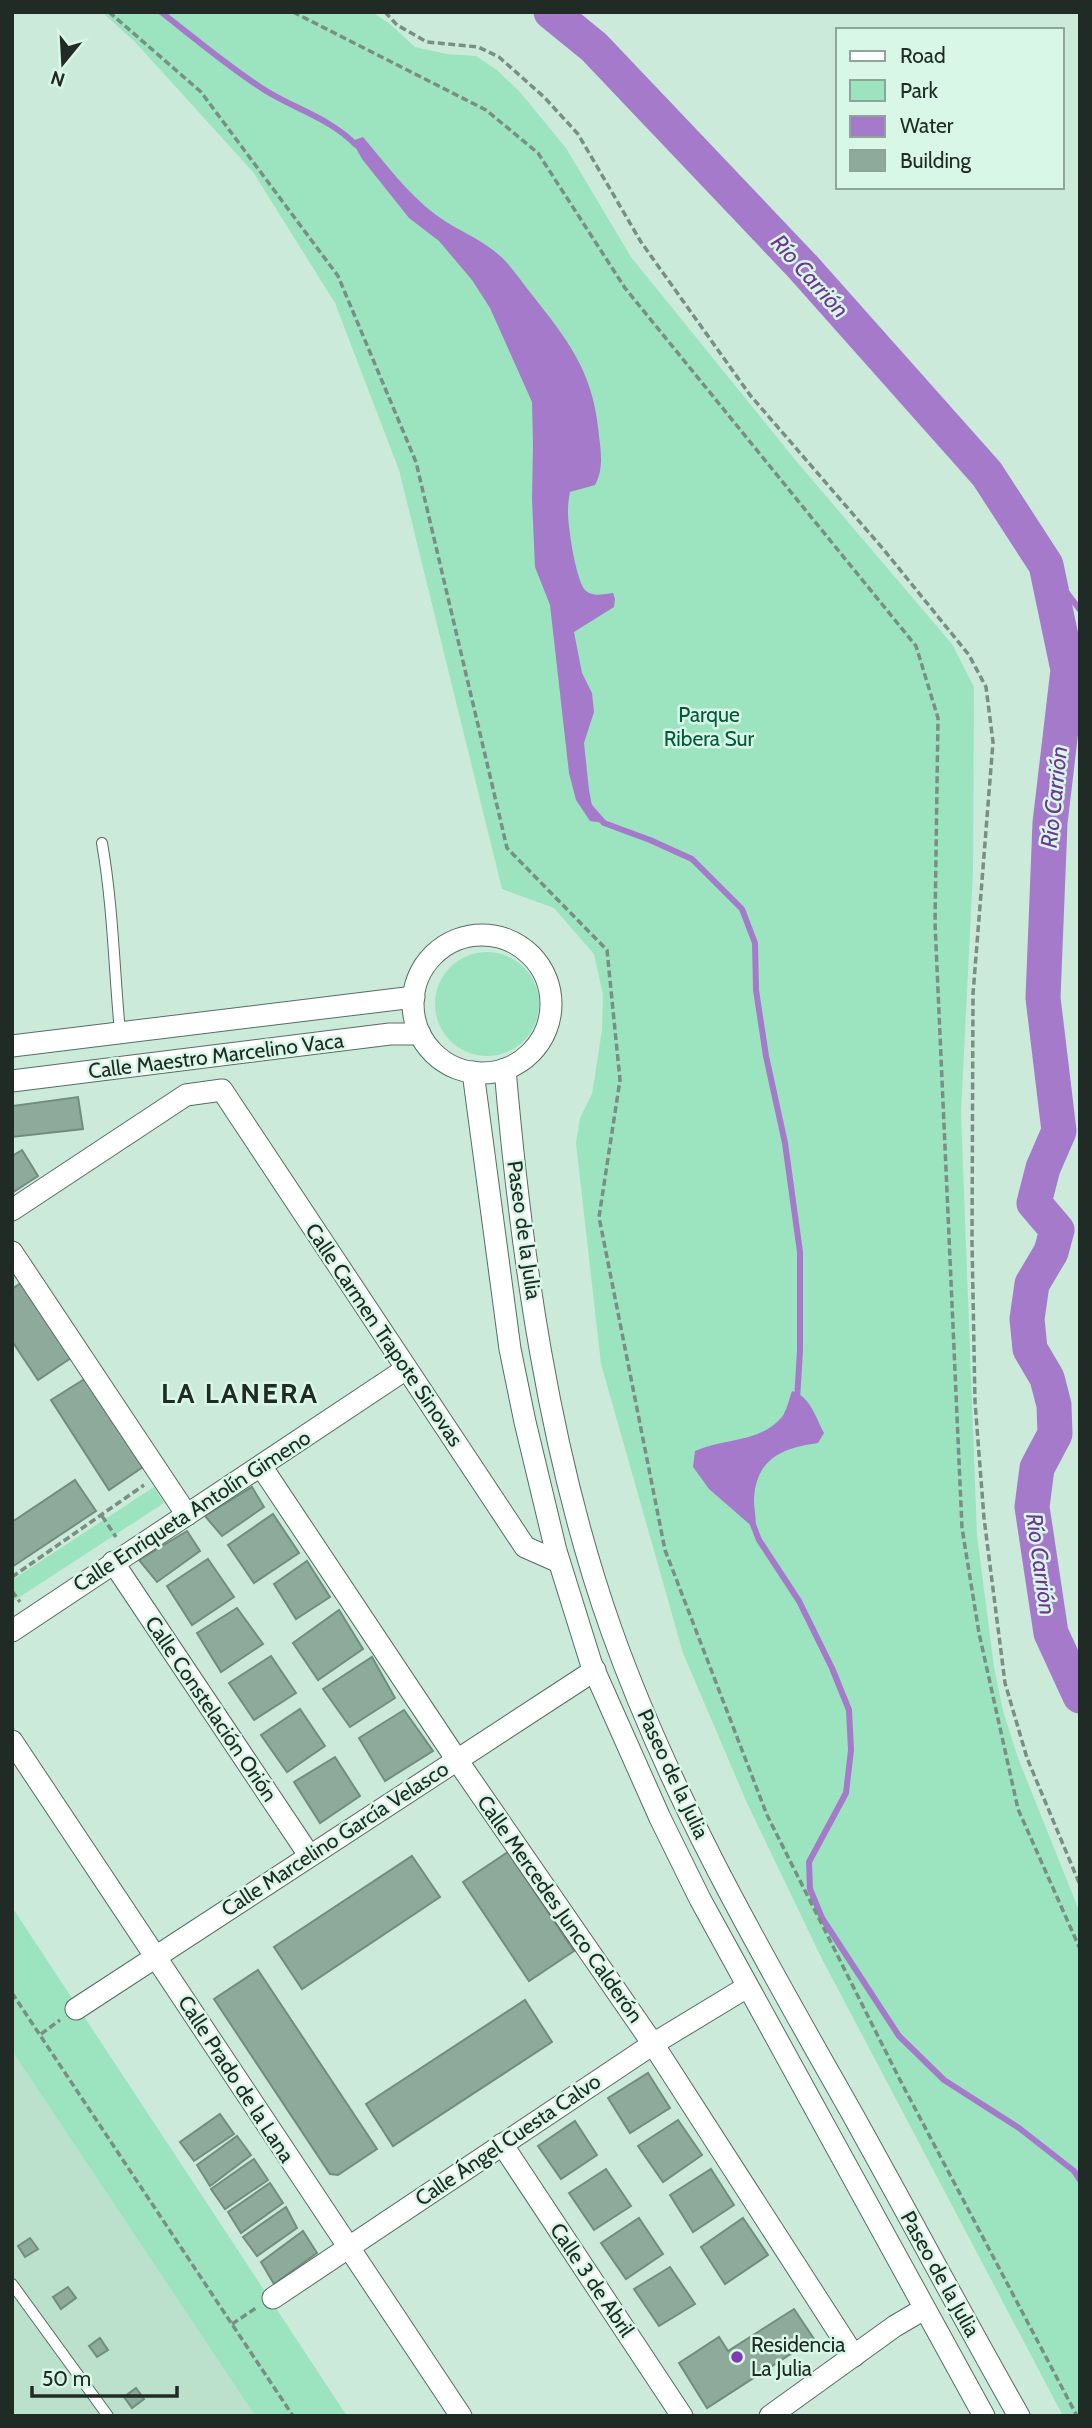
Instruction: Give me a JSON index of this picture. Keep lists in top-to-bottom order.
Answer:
{
  "streets": {
    "street": [
      "Calle Maestro Marcelino Vaca",
      "Paseo de la Julia",
      "Calle Carmen Trapote Sinovas",
      "Calle Enriqueta Antolín Gimeno",
      "Calle Constelación Orión",
      "Calle Marcelino García Velasco",
      "Calle Mercedes Junco Calderón",
      "Calle Prado de la Lana",
      "Calle Ángel Cuesta Calvo",
      "Calle 3 de Abril"
    ]
  },
  "crossings": [
    ["Calle Maestro Marcelino Vaca", "Paseo de la Julia"],
    ["Paseo de la Julia", "Calle Carmen Trapote Sinovas"],
    ["Paseo de la Julia", "Calle Marcelino García Velasco"],
    ["Paseo de la Julia", "Calle Ángel Cuesta Calvo"],
    ["Calle Carmen Trapote Sinovas", "Calle Enriqueta Antolín Gimeno"],
    ["Calle Enriqueta Antolín Gimeno", "Calle Constelación Orión"],
    ["Calle Enriqueta Antolín Gimeno", "Calle Mercedes Junco Calderón"],
    ["Calle Constelación Orión", "Calle Marcelino García Velasco"],
    ["Calle Marcelino García Velasco", "Calle Mercedes Junco Calderón"],
    ["Calle Marcelino García Velasco", "Calle Prado de la Lana"],
    ["Calle Mercedes Junco Calderón", "Calle Ángel Cuesta Calvo"],
    ["Calle Prado de la Lana", "Calle Ángel Cuesta Calvo"],
    ["Calle Ángel Cuesta Calvo", "Calle 3 de Abril"]
  ],
  "districts": ["LA LANERA"],
  "water": ["Río Carrión"],
  "parks": ["Parque Ribera Sur"],
  "places": ["Residencia La Julia"],
  "legend": [
    "Road",
    "Park",
    "Water",
    "Building"
  ],
  "scale_bar": "50 m",
  "north": "bottom"
}
